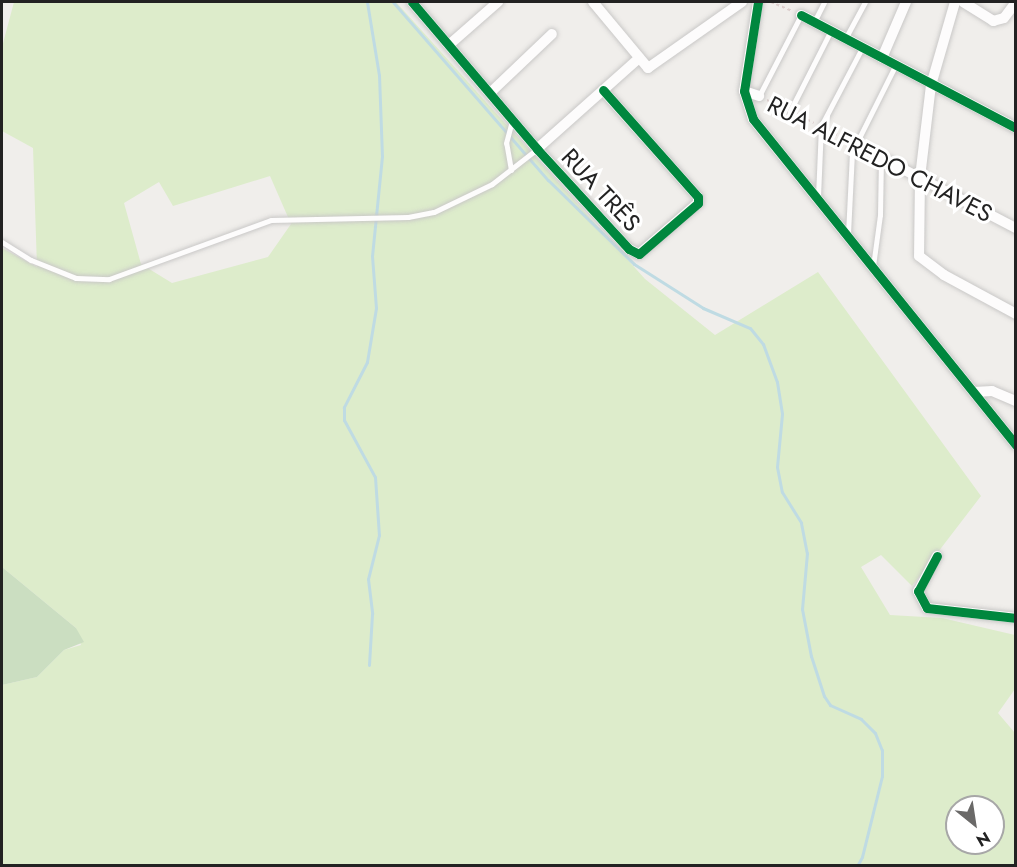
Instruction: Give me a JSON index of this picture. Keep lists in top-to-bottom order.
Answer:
{
  "streets": {
    "street": ["RUA ALFREDO CHAVES", "RUA TRÊS"]
  },
  "north": "bottom right"
}
